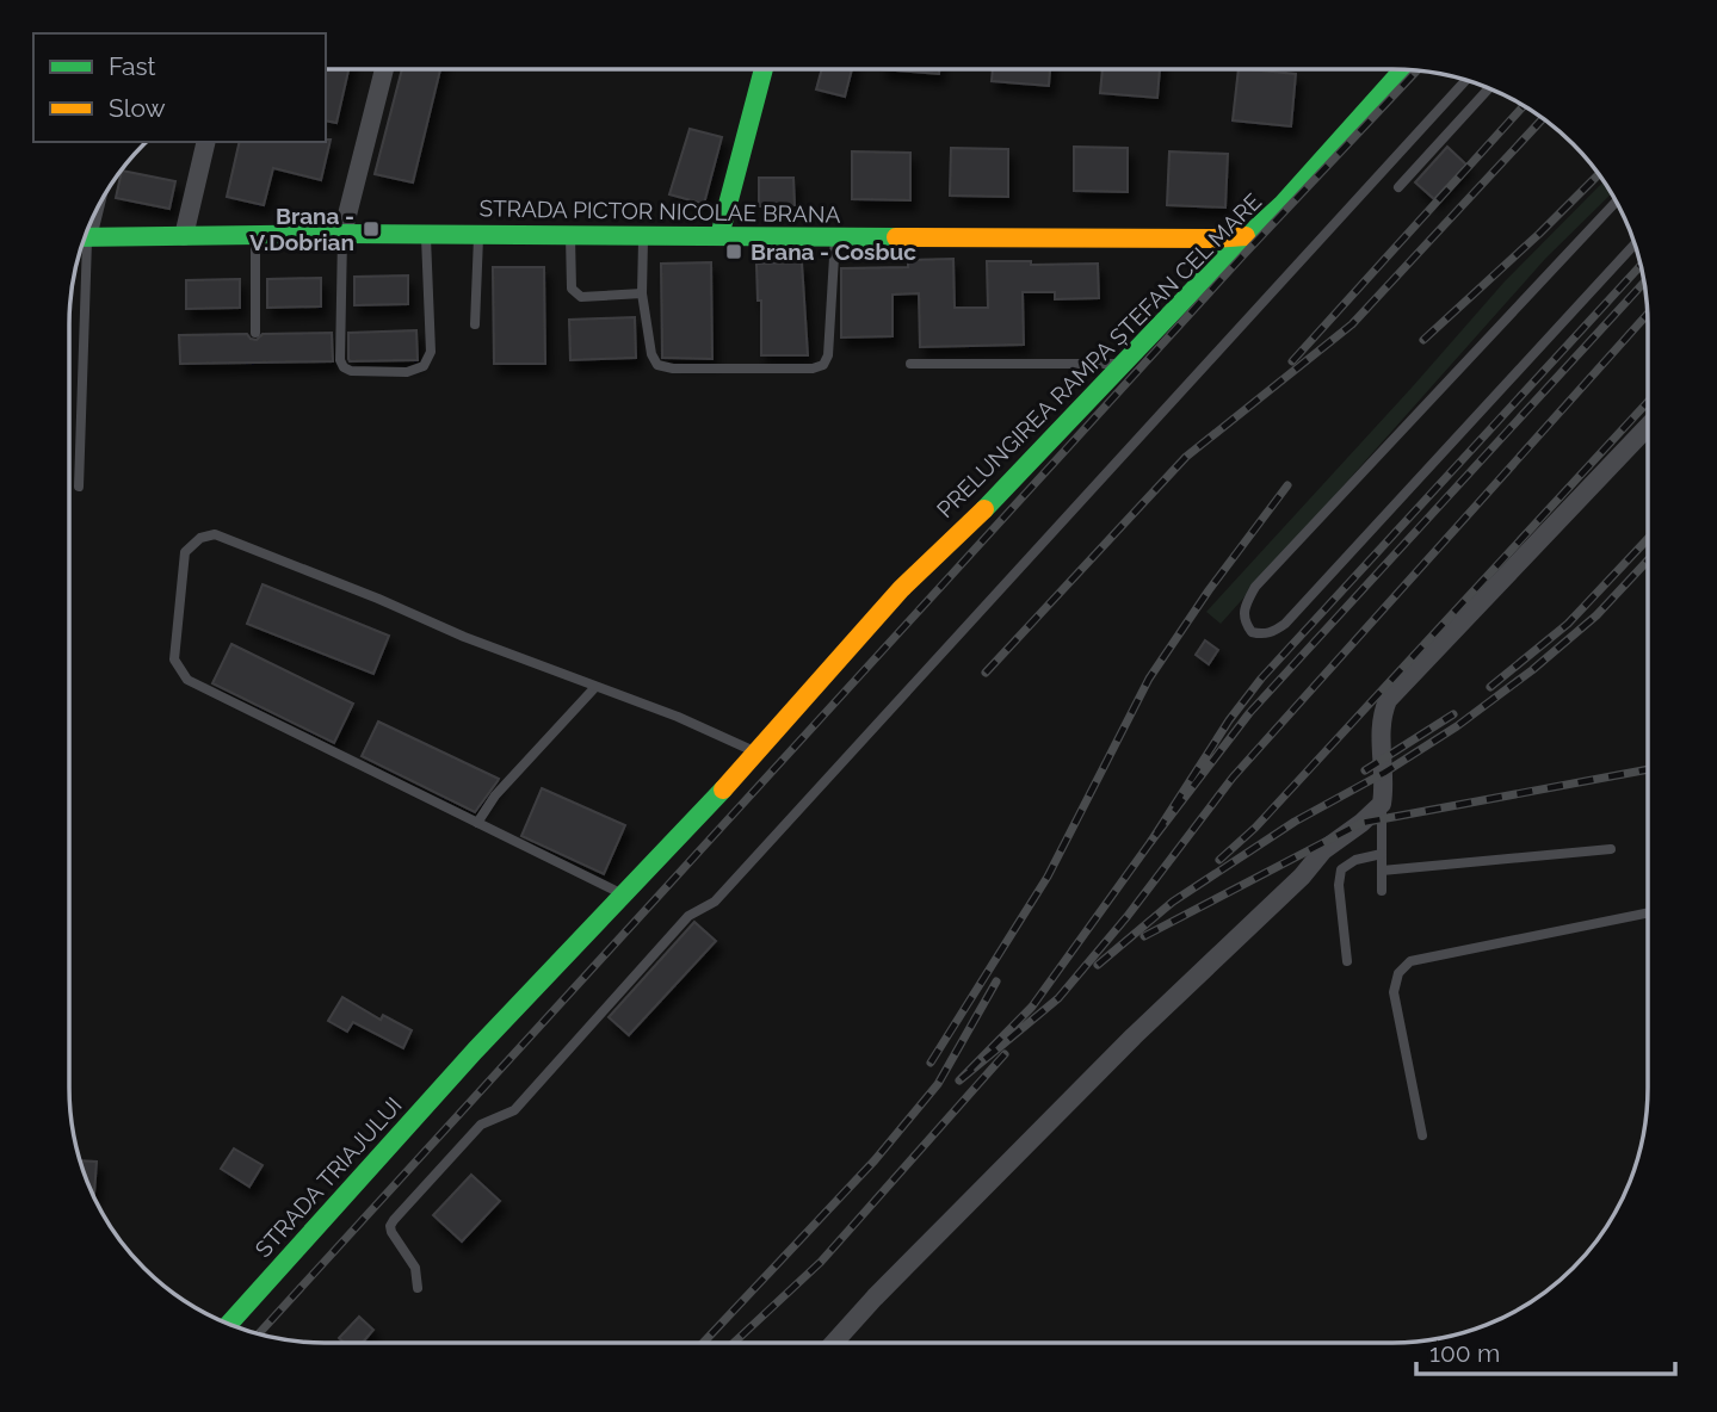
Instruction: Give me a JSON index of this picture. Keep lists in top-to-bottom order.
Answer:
{
  "streets": {
    "street": ["STRADA PICTOR NICOLAE BRANA", "PRELUNGIREA RAMPA ȘTEFAN CEL MARE", "STRADA TRIAJULUI"]
  },
  "crossings": [
    ["STRADA PICTOR NICOLAE BRANA", "PRELUNGIREA RAMPA ȘTEFAN CEL MARE"],
    ["PRELUNGIREA RAMPA ȘTEFAN CEL MARE", "STRADA TRIAJULUI"]
  ],
  "places": {
    "transit": ["Brana - V.Dobrian", "Brana - Cosbuc"]
  },
  "legend": ["Fast", "Slow"],
  "scale_bar": "100 m"
}
